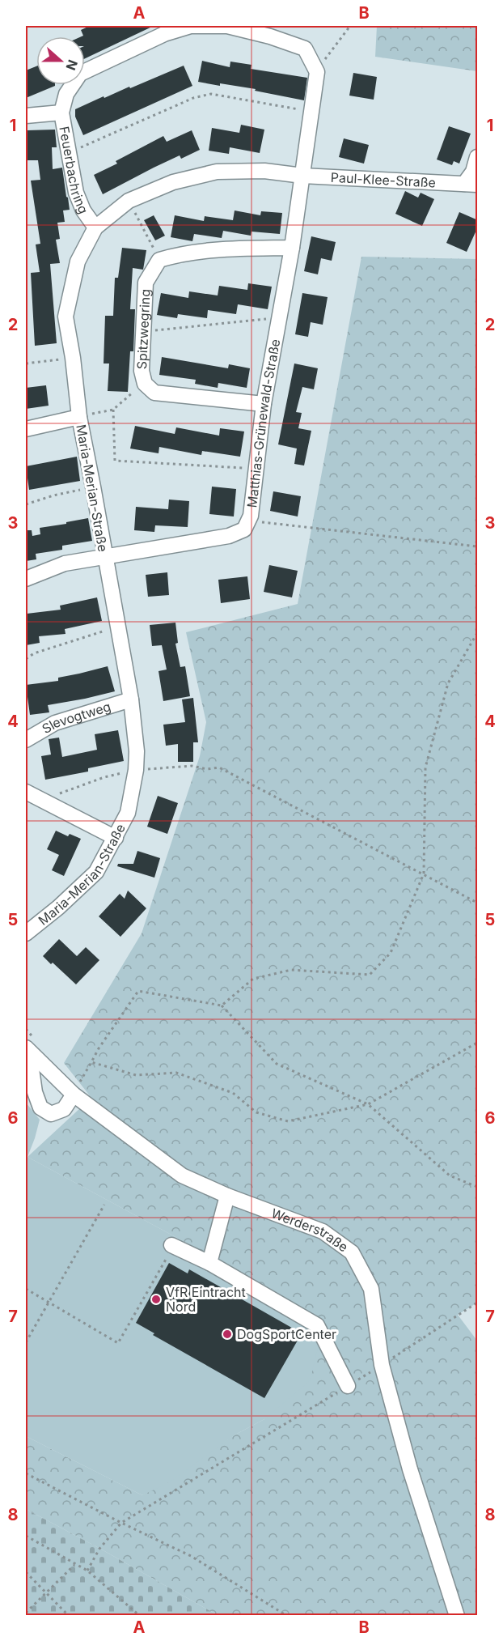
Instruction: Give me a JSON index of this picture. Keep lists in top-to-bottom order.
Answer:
{
  "streets": {
    "street": [
      "Feuerbachring",
      "Paul-Klee-Straße",
      "Spitzwegring",
      "Matthias-Grünewald-Straße",
      "Maria-Merian-Straße",
      "Slevogtweg",
      "Werderstraße"
    ]
  },
  "crossings": [
    ["Feuerbachring", "Maria-Merian-Straße"],
    ["Paul-Klee-Straße", "Matthias-Grünewald-Straße"],
    ["Paul-Klee-Straße", "Maria-Merian-Straße"],
    ["Spitzwegring", "Matthias-Grünewald-Straße"],
    ["Matthias-Grünewald-Straße", "Maria-Merian-Straße"],
    ["Maria-Merian-Straße", "Slevogtweg"]
  ],
  "places": ["VfR Eintracht Nord", "DogSportCenter"],
  "north": "right",
  "grid": {
    "columns": ["A", "B"],
    "rows": [
      "1",
      "2",
      "3",
      "4",
      "5",
      "6",
      "7",
      "8"
    ]
  }
}
